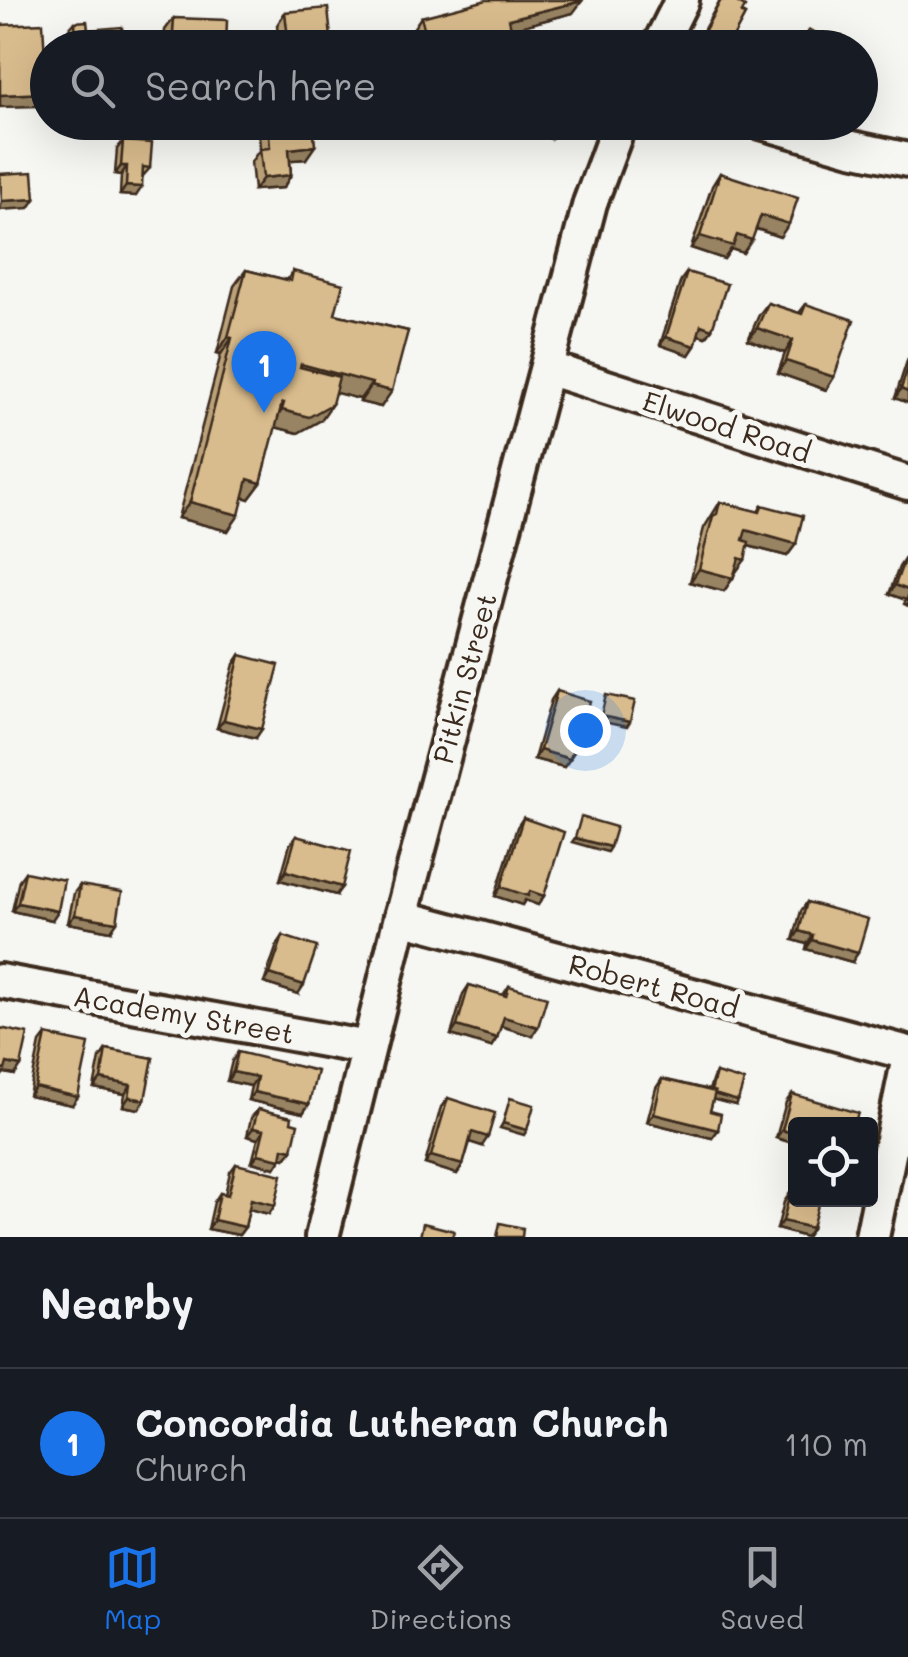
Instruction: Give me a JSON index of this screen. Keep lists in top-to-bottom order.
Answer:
{
  "streets": {
    "street": [
      "Elwood Road",
      "Pitkin Street",
      "Robert Road",
      "Academy Street"
    ]
  },
  "crossings": [
    ["Elwood Road", "Pitkin Street"],
    ["Pitkin Street", "Robert Road"],
    ["Pitkin Street", "Academy Street"]
  ],
  "page": {
    "search": "Search here",
    "pins": "1",
    "heading": "Nearby",
    "list": [
      {
        "mark": "1",
        "name": "Concordia Lutheran Church",
        "note": "Church",
        "value": "110 m"
      }
    ],
    "nav": ["Map", "Directions", "Saved"]
  }
}
